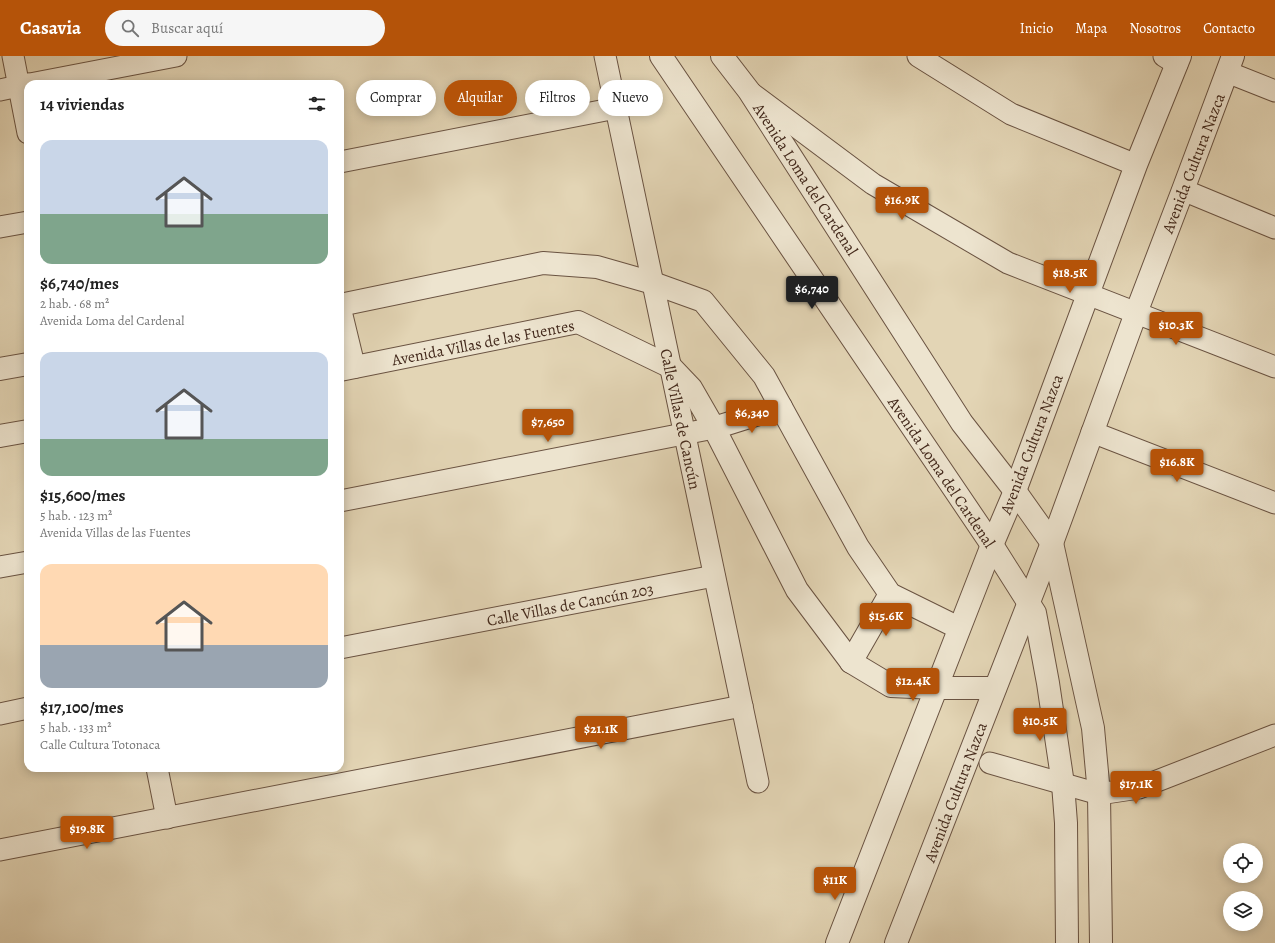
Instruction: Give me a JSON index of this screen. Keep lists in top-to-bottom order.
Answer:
{
  "streets": {
    "street": [
      "Avenida Cultura Nazca",
      "Avenida Loma del Cardenal",
      "Avenida Villas de las Fuentes",
      "Calle Villas de Cancún",
      "Calle Villas de Cancún 203"
    ]
  },
  "crossings": [
    ["Avenida Cultura Nazca", "Avenida Loma del Cardenal"],
    ["Avenida Cultura Nazca", "Avenida Villas de las Fuentes"],
    ["Avenida Villas de las Fuentes", "Calle Villas de Cancún"],
    ["Calle Villas de Cancún", "Calle Villas de Cancún 203"]
  ],
  "page": {
    "header": "Casavia",
    "search": "Buscar aquí",
    "nav": [
      "Inicio",
      "Mapa",
      "Nosotros",
      "Contacto"
    ],
    "chip": [
      "Comprar",
      "Alquilar",
      "Filtros",
      "Nuevo"
    ],
    "heading": "14 viviendas",
    "list": [
      {
        "name": "$6,740/mes",
        "note": "2 hab. · 68 m² · Avenida Loma del Cardenal"
      },
      {
        "name": "$15,600/mes",
        "note": "5 hab. · 123 m² · Avenida Villas de las Fuentes"
      },
      {
        "name": "$17,100/mes",
        "note": "5 hab. · 133 m² · Calle Cultura Totonaca"
      }
    ],
    "price": [
      "$16.9K",
      "$18.5K",
      "$6,740",
      "$10.3K",
      "$6,340",
      "$7,650",
      "$16.8K",
      "$15.6K",
      "$12.4K",
      "$10.5K",
      "$21.1K",
      "$17.1K",
      "$19.8K",
      "$11K"
    ]
  }
}
